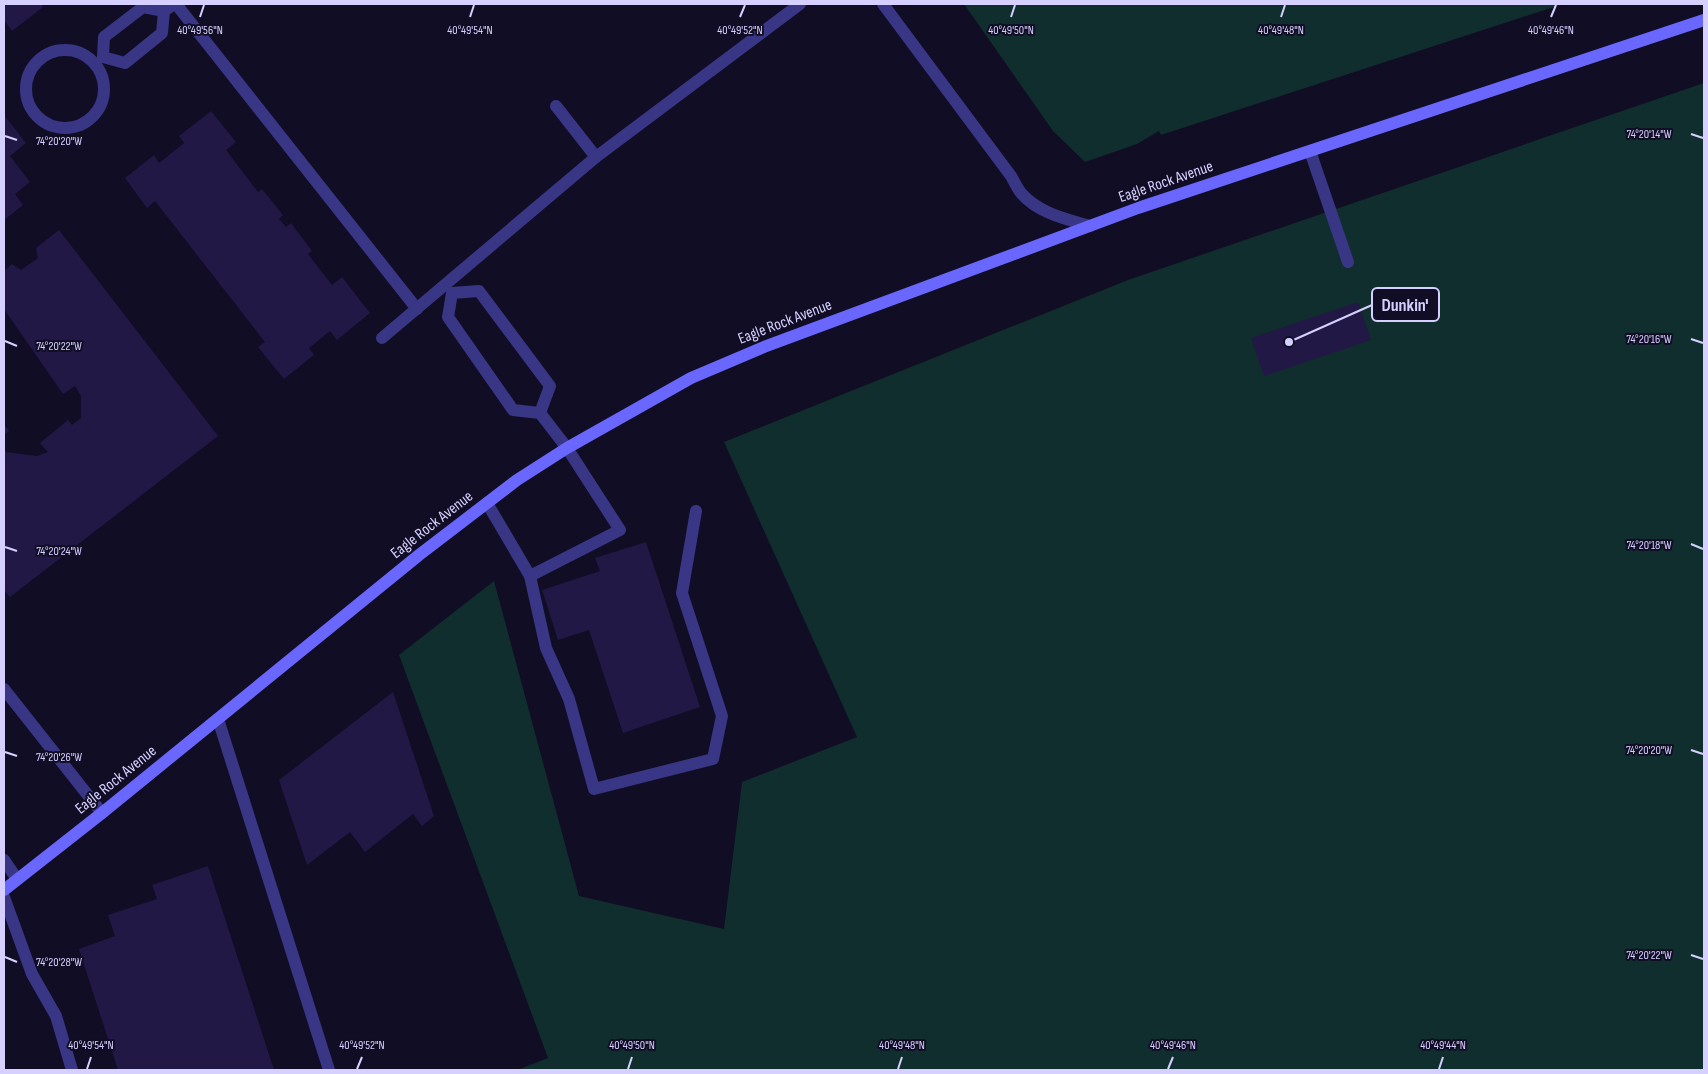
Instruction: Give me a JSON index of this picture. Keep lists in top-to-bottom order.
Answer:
{
  "streets": {
    "main road": ["Eagle Rock Avenue"]
  },
  "places": ["Dunkin'"],
  "coordinates": [
    "40°49'56\"N",
    "40°49'54\"N",
    "40°49'52\"N",
    "40°49'50\"N",
    "40°49'48\"N",
    "40°49'46\"N",
    "74°20'14\"W",
    "74°20'20\"W",
    "74°20'16\"W",
    "74°20'22\"W",
    "74°20'18\"W",
    "74°20'24\"W",
    "74°20'26\"W",
    "74°20'28\"W",
    "40°49'44\"N"
  ]
}
